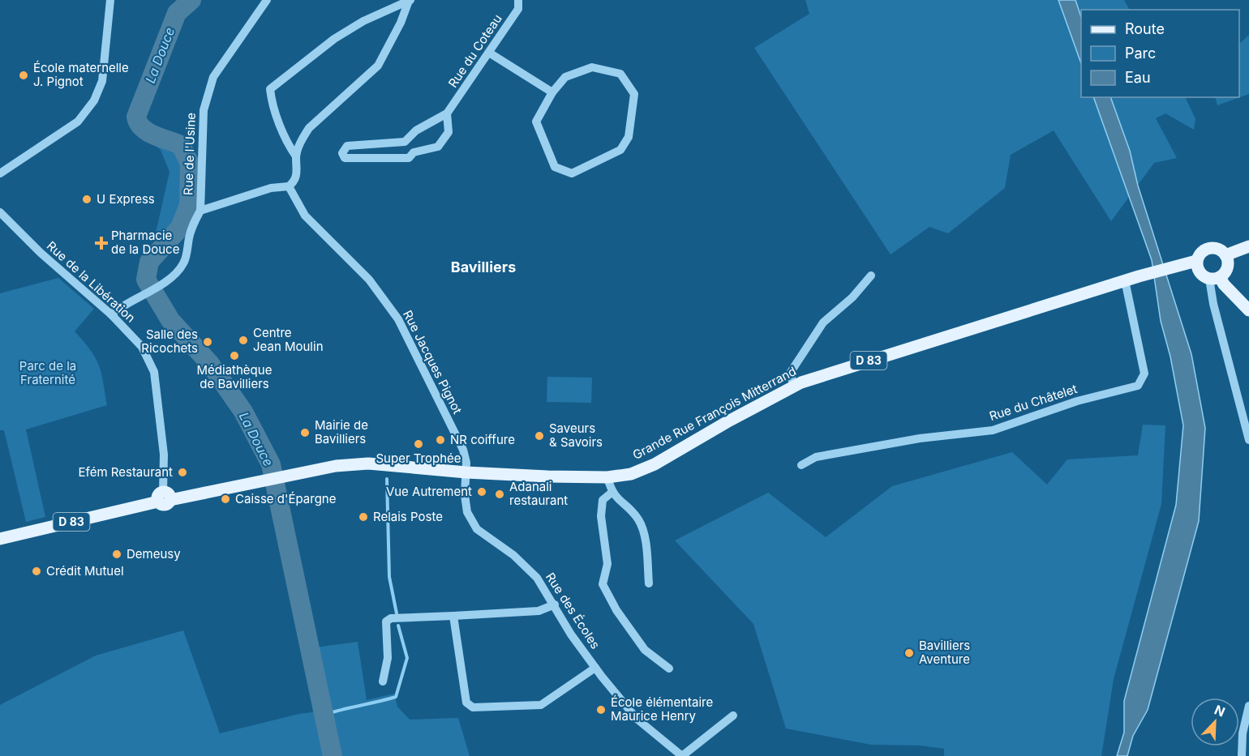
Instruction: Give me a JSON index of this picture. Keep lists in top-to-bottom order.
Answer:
{
  "streets": {
    "main road": ["D 83", "Grande Rue François Mitterrand"],
    "street": [
      "Rue du Coteau",
      "Rue de l'Usine",
      "Rue de la Libération",
      "Rue Jacques Pignot",
      "Rue du Châtelet",
      "Rue des Écoles"
    ]
  },
  "crossings": [
    ["Rue de la Libération", "Grande Rue François Mitterrand"],
    ["Rue Jacques Pignot", "Grande Rue François Mitterrand"],
    ["Rue Jacques Pignot", "Rue des Écoles"],
    ["Rue du Châtelet", "Grande Rue François Mitterrand"],
    ["Grande Rue François Mitterrand", "Rue des Écoles"]
  ],
  "districts": ["Bavilliers"],
  "water": ["La Douce"],
  "parks": ["Parc de la Fraternité"],
  "places": {
    "other": [
      "École maternelle J. Pignot",
      "U Express",
      "Centre Jean Moulin",
      "Salle des Ricochets",
      "Médiathèque de Bavilliers",
      "Mairie de Bavilliers",
      "Saveurs & Savoirs",
      "NR coiffure",
      "Super Trophée",
      "Efém Restaurant",
      "Vue Autrement",
      "Adanali restaurant",
      "Caisse d'Épargne",
      "Relais Poste",
      "Demeusy",
      "Crédit Mutuel",
      "Bavilliers Aventure",
      "École élémentaire Maurice Henry"
    ],
    "health": ["Pharmacie de la Douce"]
  },
  "legend": ["Route", "Parc", "Eau"],
  "north": "top right"
}
